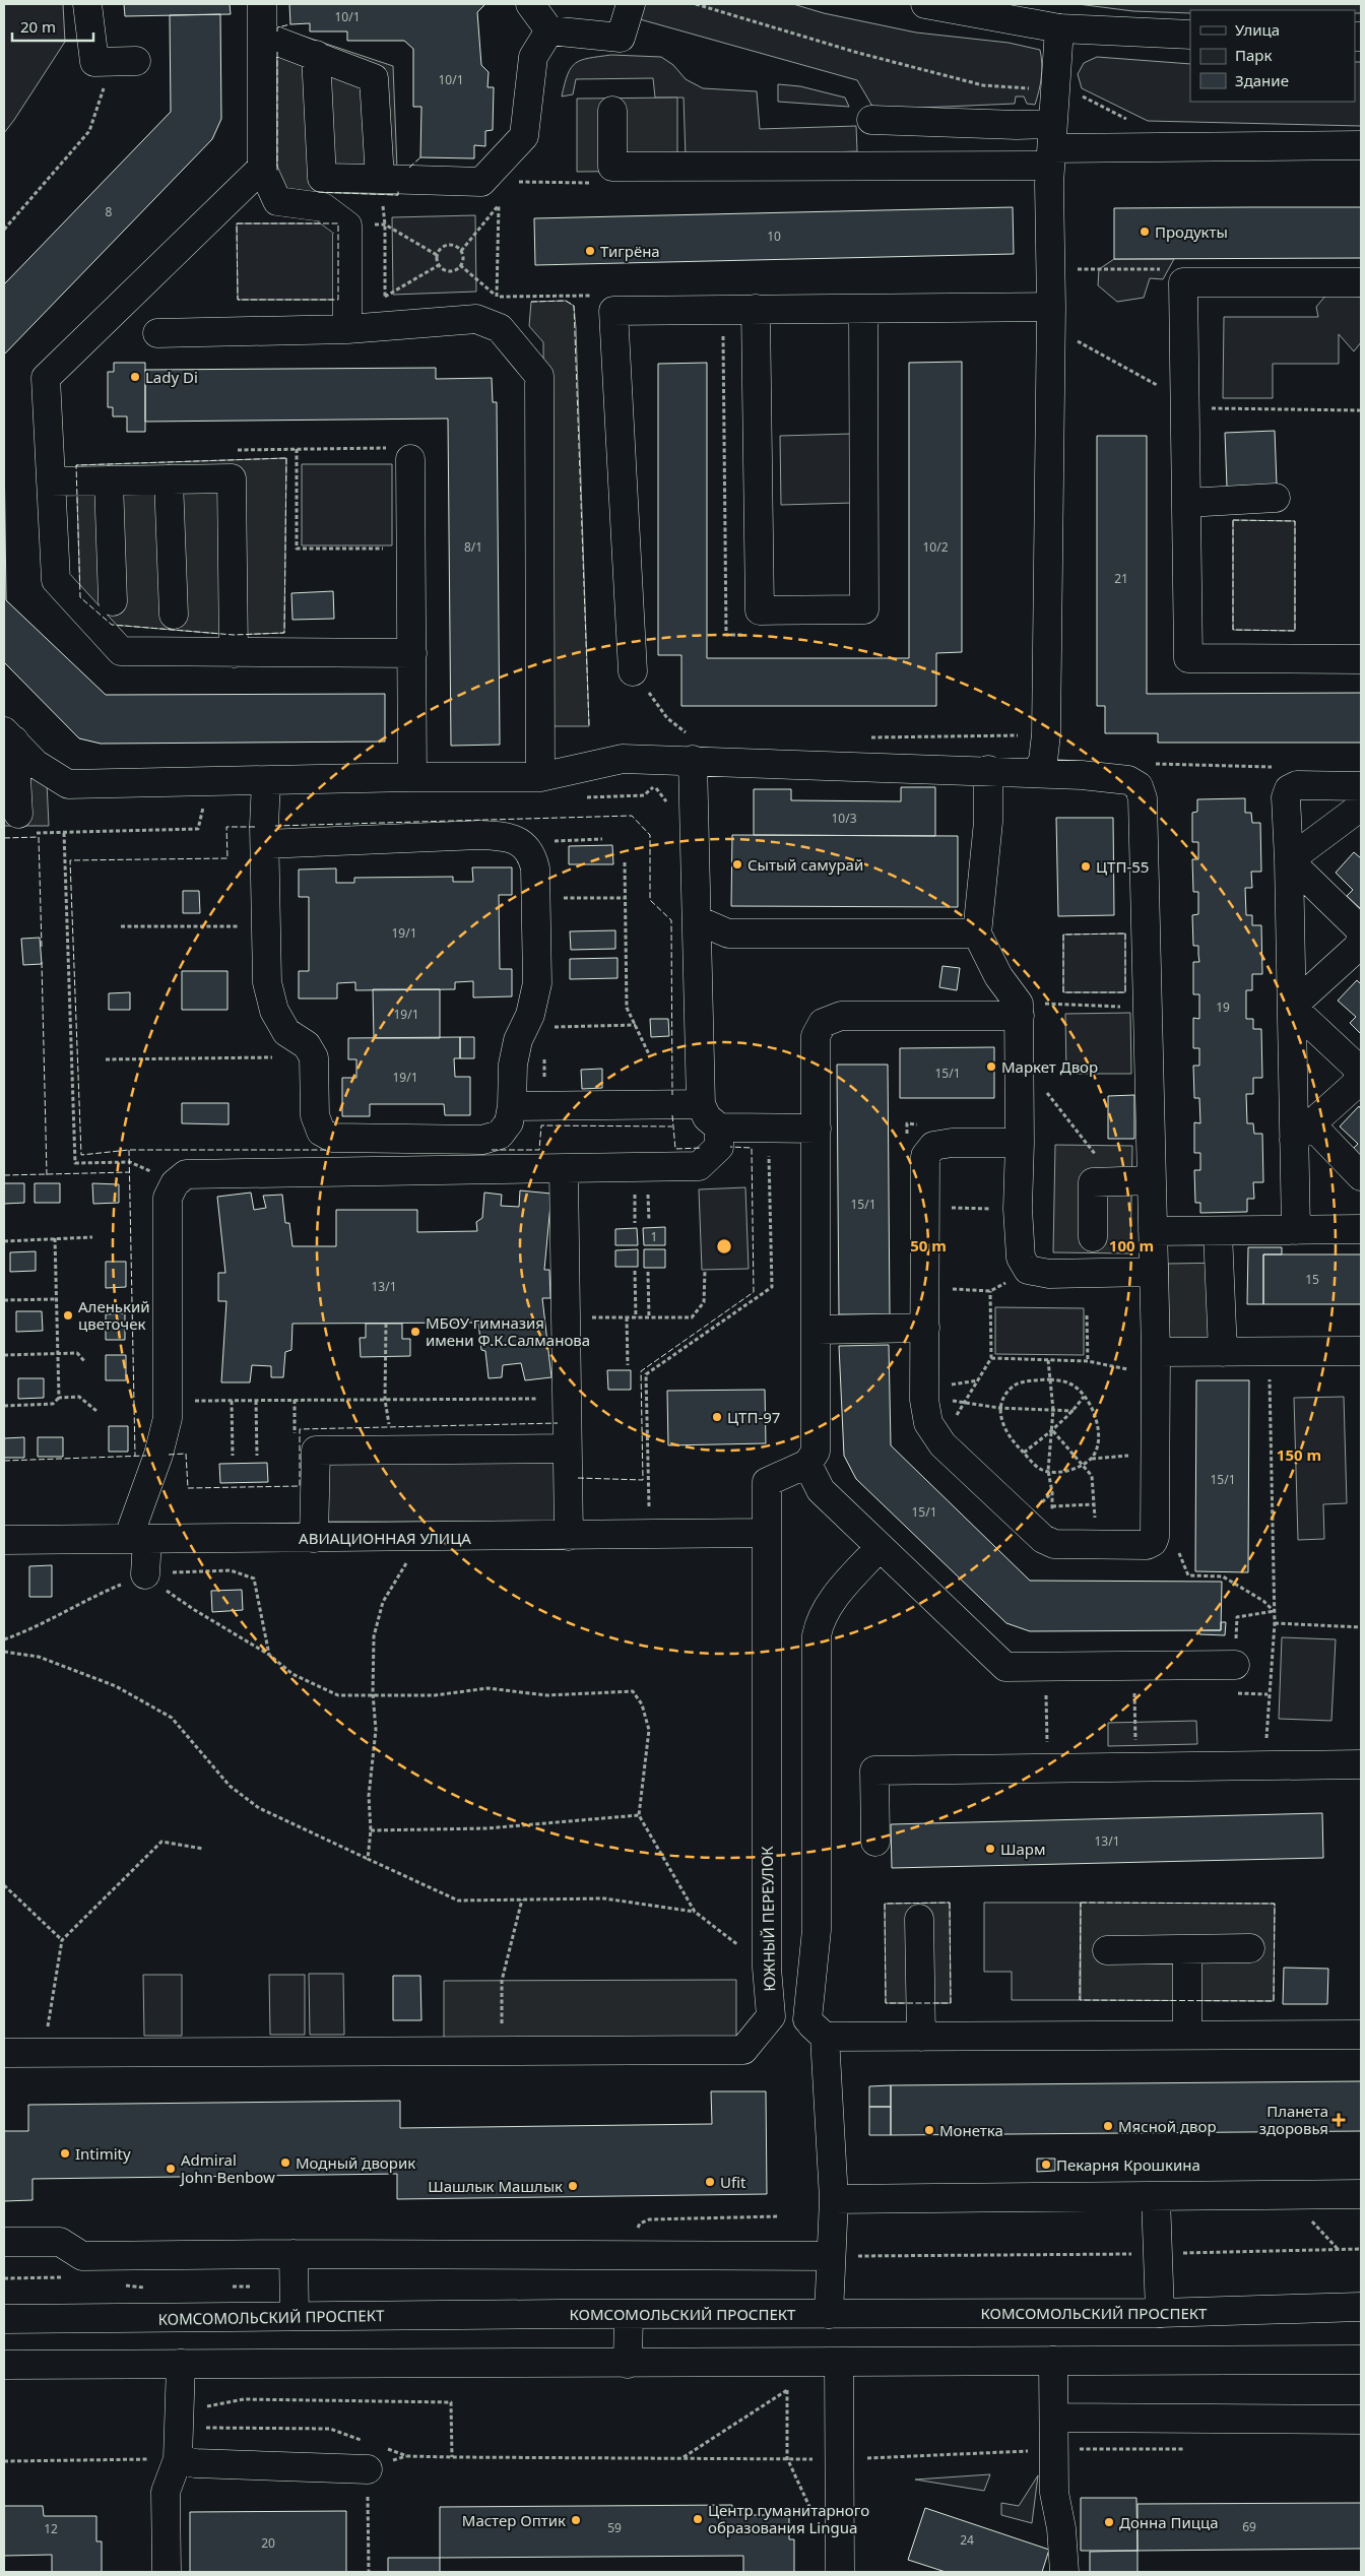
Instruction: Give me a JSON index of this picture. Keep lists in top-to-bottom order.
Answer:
{
  "streets": {
    "main road": ["АВИАЦИОННАЯ УЛИЦА", "ЮЖНЫЙ ПЕРЕУЛОК", "КОМСОМОЛЬСКИЙ ПРОСПЕКТ"]
  },
  "crossings": [
    ["АВИАЦИОННАЯ УЛИЦА", "ЮЖНЫЙ ПЕРЕУЛОК"]
  ],
  "places": {
    "other": [
      "Продукты",
      "Тигрёна",
      "Lady Di",
      "Сытый самурай",
      "ЦТП-55",
      "Маркет Двор",
      "Аленький цветочек",
      "МБОУ гимназия имени Ф.К.Салманова",
      "ЦТП-97",
      "Шарм",
      "Мясной двор",
      "Монетка",
      "Intimity",
      "Модный дворик",
      "Пекарня Крошкина",
      "Admiral John Benbow",
      "Ufit",
      "Шашлык Машлык",
      "Центр гуманитарного образования Lingua",
      "Мастер Оптик",
      "Донна Пицца"
    ],
    "health": ["Планета здоровья"]
  },
  "house_numbers": [
    "10/1",
    "10/1",
    "8",
    "10",
    "8/1",
    "10/2",
    "21",
    "10/3",
    "19/1",
    "19",
    "19/1",
    "15/1",
    "19/1",
    "15/1",
    "1",
    "15",
    "13/1",
    "15/1",
    "15/1",
    "13/1",
    "69",
    "59",
    "12",
    "24",
    "20"
  ],
  "legend": ["Улица", "Парк", "Здание"],
  "scale_bar": "20 m",
  "rings": ["50 m", "100 m", "150 m"]
}
